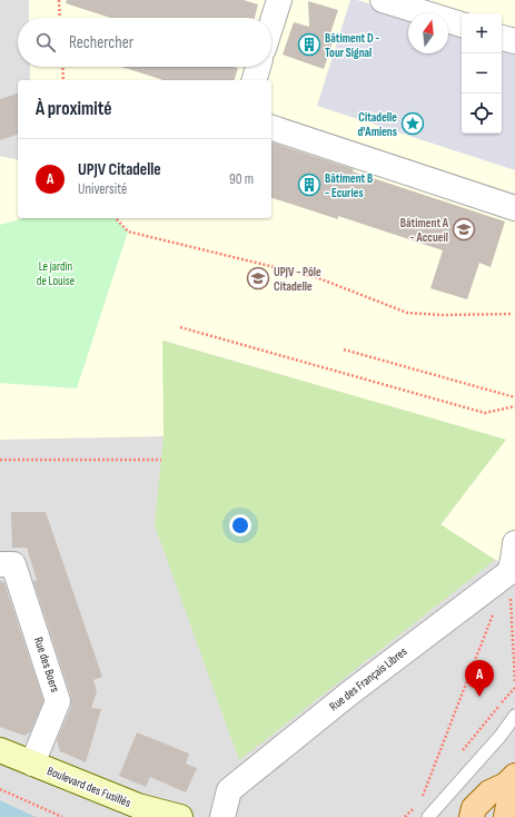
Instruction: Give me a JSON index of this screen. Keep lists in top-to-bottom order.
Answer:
{
  "streets": {
    "street": ["Rue des Boers", "Rue des Français Libres", "Boulevard des Fusillés"]
  },
  "crossings": [
    ["Rue des Boers", "Boulevard des Fusillés"]
  ],
  "parks": ["Le jardin de Louise"],
  "places": {
    "building": ["Bâtiment D - Tour Signal", "Bâtiment B - Ecuries"],
    "place": ["Citadelle d'Amiens"],
    "school or university": ["Bâtiment A - Accueil", "UPJV - Pôle Citadelle"]
  },
  "north": "top",
  "page": {
    "map_buttons": ["+", "−"],
    "search": "Rechercher",
    "heading": "À proximité",
    "list": [
      {
        "mark": "A",
        "name": "UPJV Citadelle",
        "note": "Université",
        "value": "90 m"
      }
    ],
    "pins": "A"
  }
}
